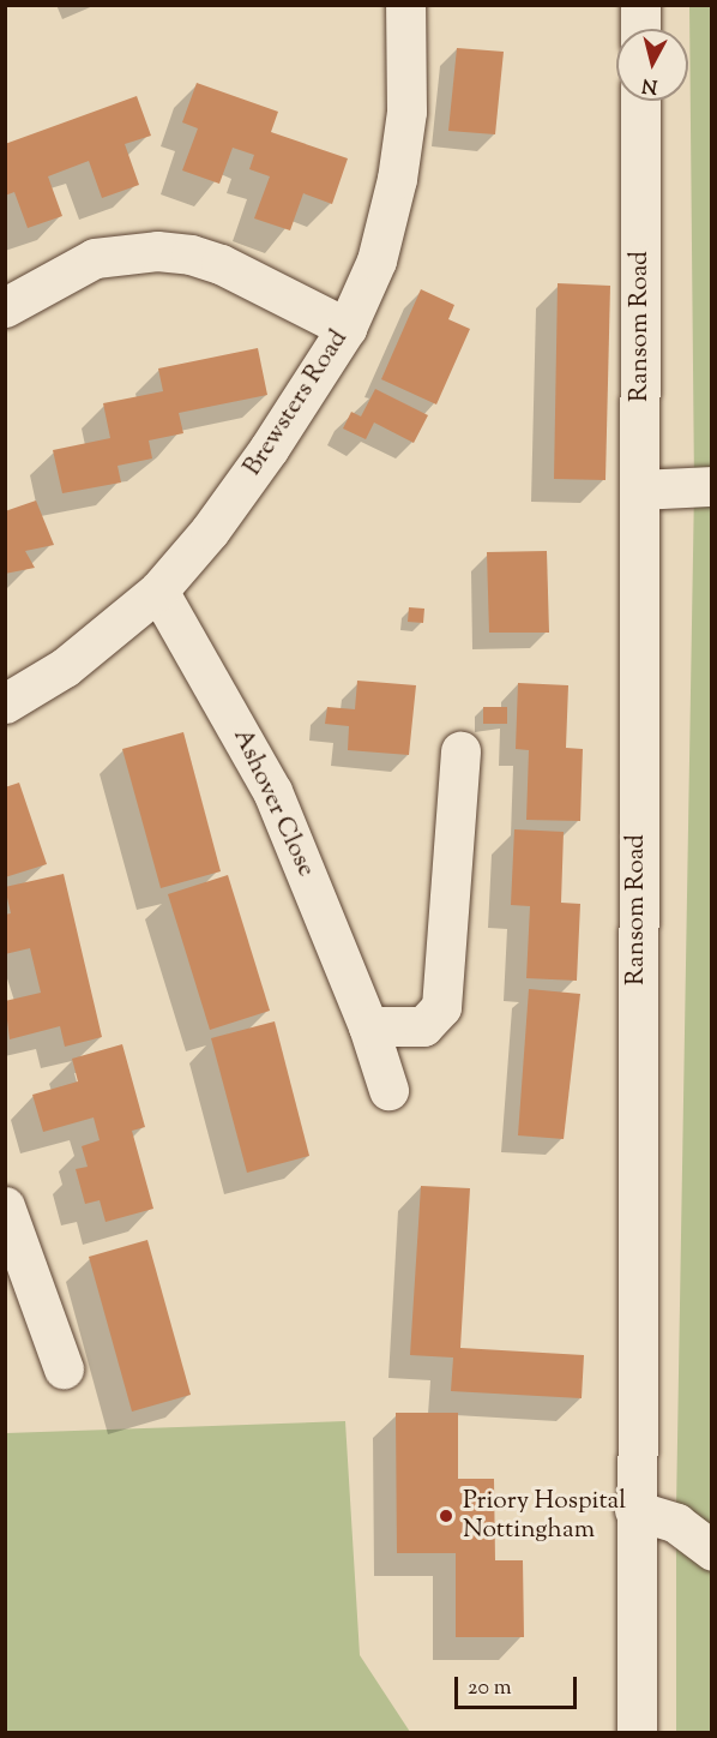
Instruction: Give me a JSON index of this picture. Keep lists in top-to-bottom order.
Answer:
{
  "streets": {
    "street": ["Ransom Road", "Brewsters Road", "Ashover Close"]
  },
  "crossings": [
    ["Brewsters Road", "Ashover Close"]
  ],
  "places": ["Priory Hospital Nottingham"],
  "scale_bar": "20 m",
  "north": "bottom"
}
